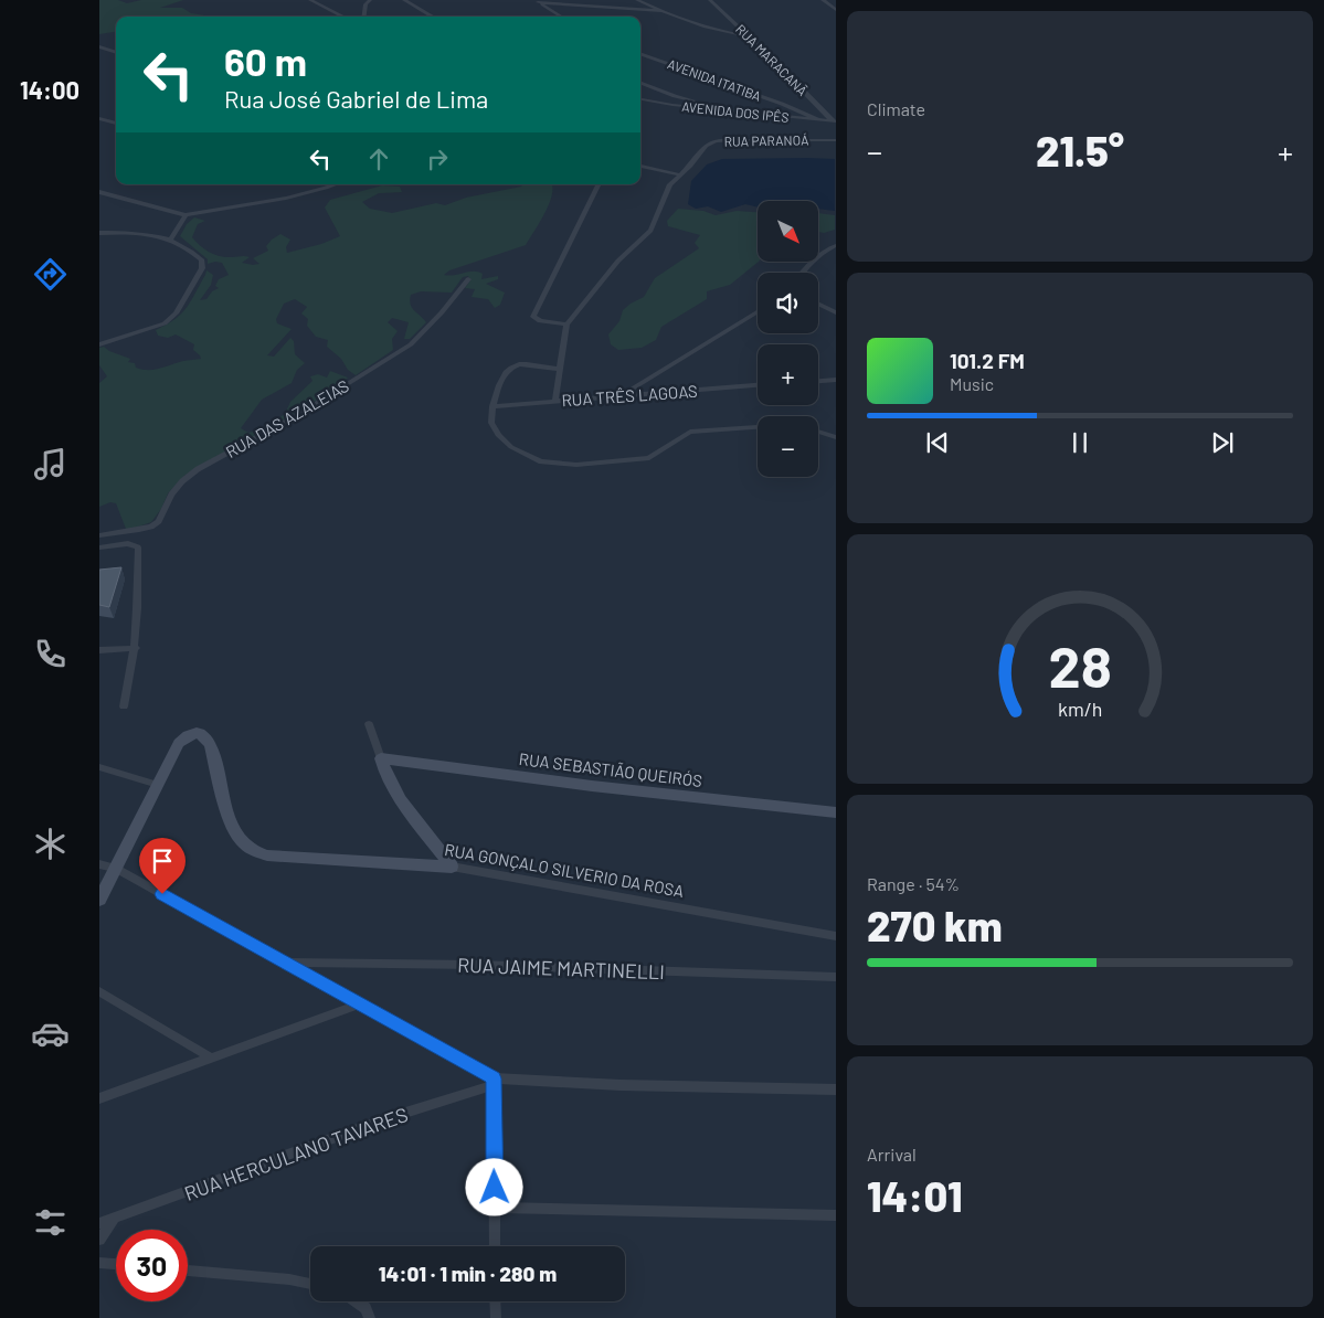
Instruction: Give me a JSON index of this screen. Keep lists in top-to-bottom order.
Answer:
{
  "streets": {
    "street": [
      "RUA MARACANÃ",
      "AVENIDA ITATIBA",
      "AVENIDA DOS IPÊS",
      "RUA PARANOÁ",
      "RUA TRÊS LAGOAS",
      "RUA DAS AZALEIAS",
      "RUA SEBASTIÃO QUEIRÓS",
      "RUA GONÇALO SILVERIO DA ROSA",
      "RUA JAIME MARTINELLI",
      "RUA HERCULANO TAVARES"
    ]
  },
  "crossings": [
    ["RUA MARACANÃ", "AVENIDA DOS IPÊS"],
    ["AVENIDA ITATIBA", "AVENIDA DOS IPÊS"],
    ["RUA PARANOÁ", "RUA TRÊS LAGOAS"]
  ],
  "north": "bottom right",
  "page": {
    "tabs": "14:00",
    "tile": [
      "Climate",
      ["Range · 54%", "270 km"],
      ["Arrival", "14:01"]
    ],
    "turn": ["60 m", "Rua José Gabriel de Lima"],
    "heat": ["−", "21.5°", "+"],
    "map_buttons": ["+", "−"],
    "song": ["101.2 FM", "Music"],
    "limit": "30",
    "trip": "14:01 · 1 min · 280 m",
    "gauge": ["28", "km/h"]
  }
}
